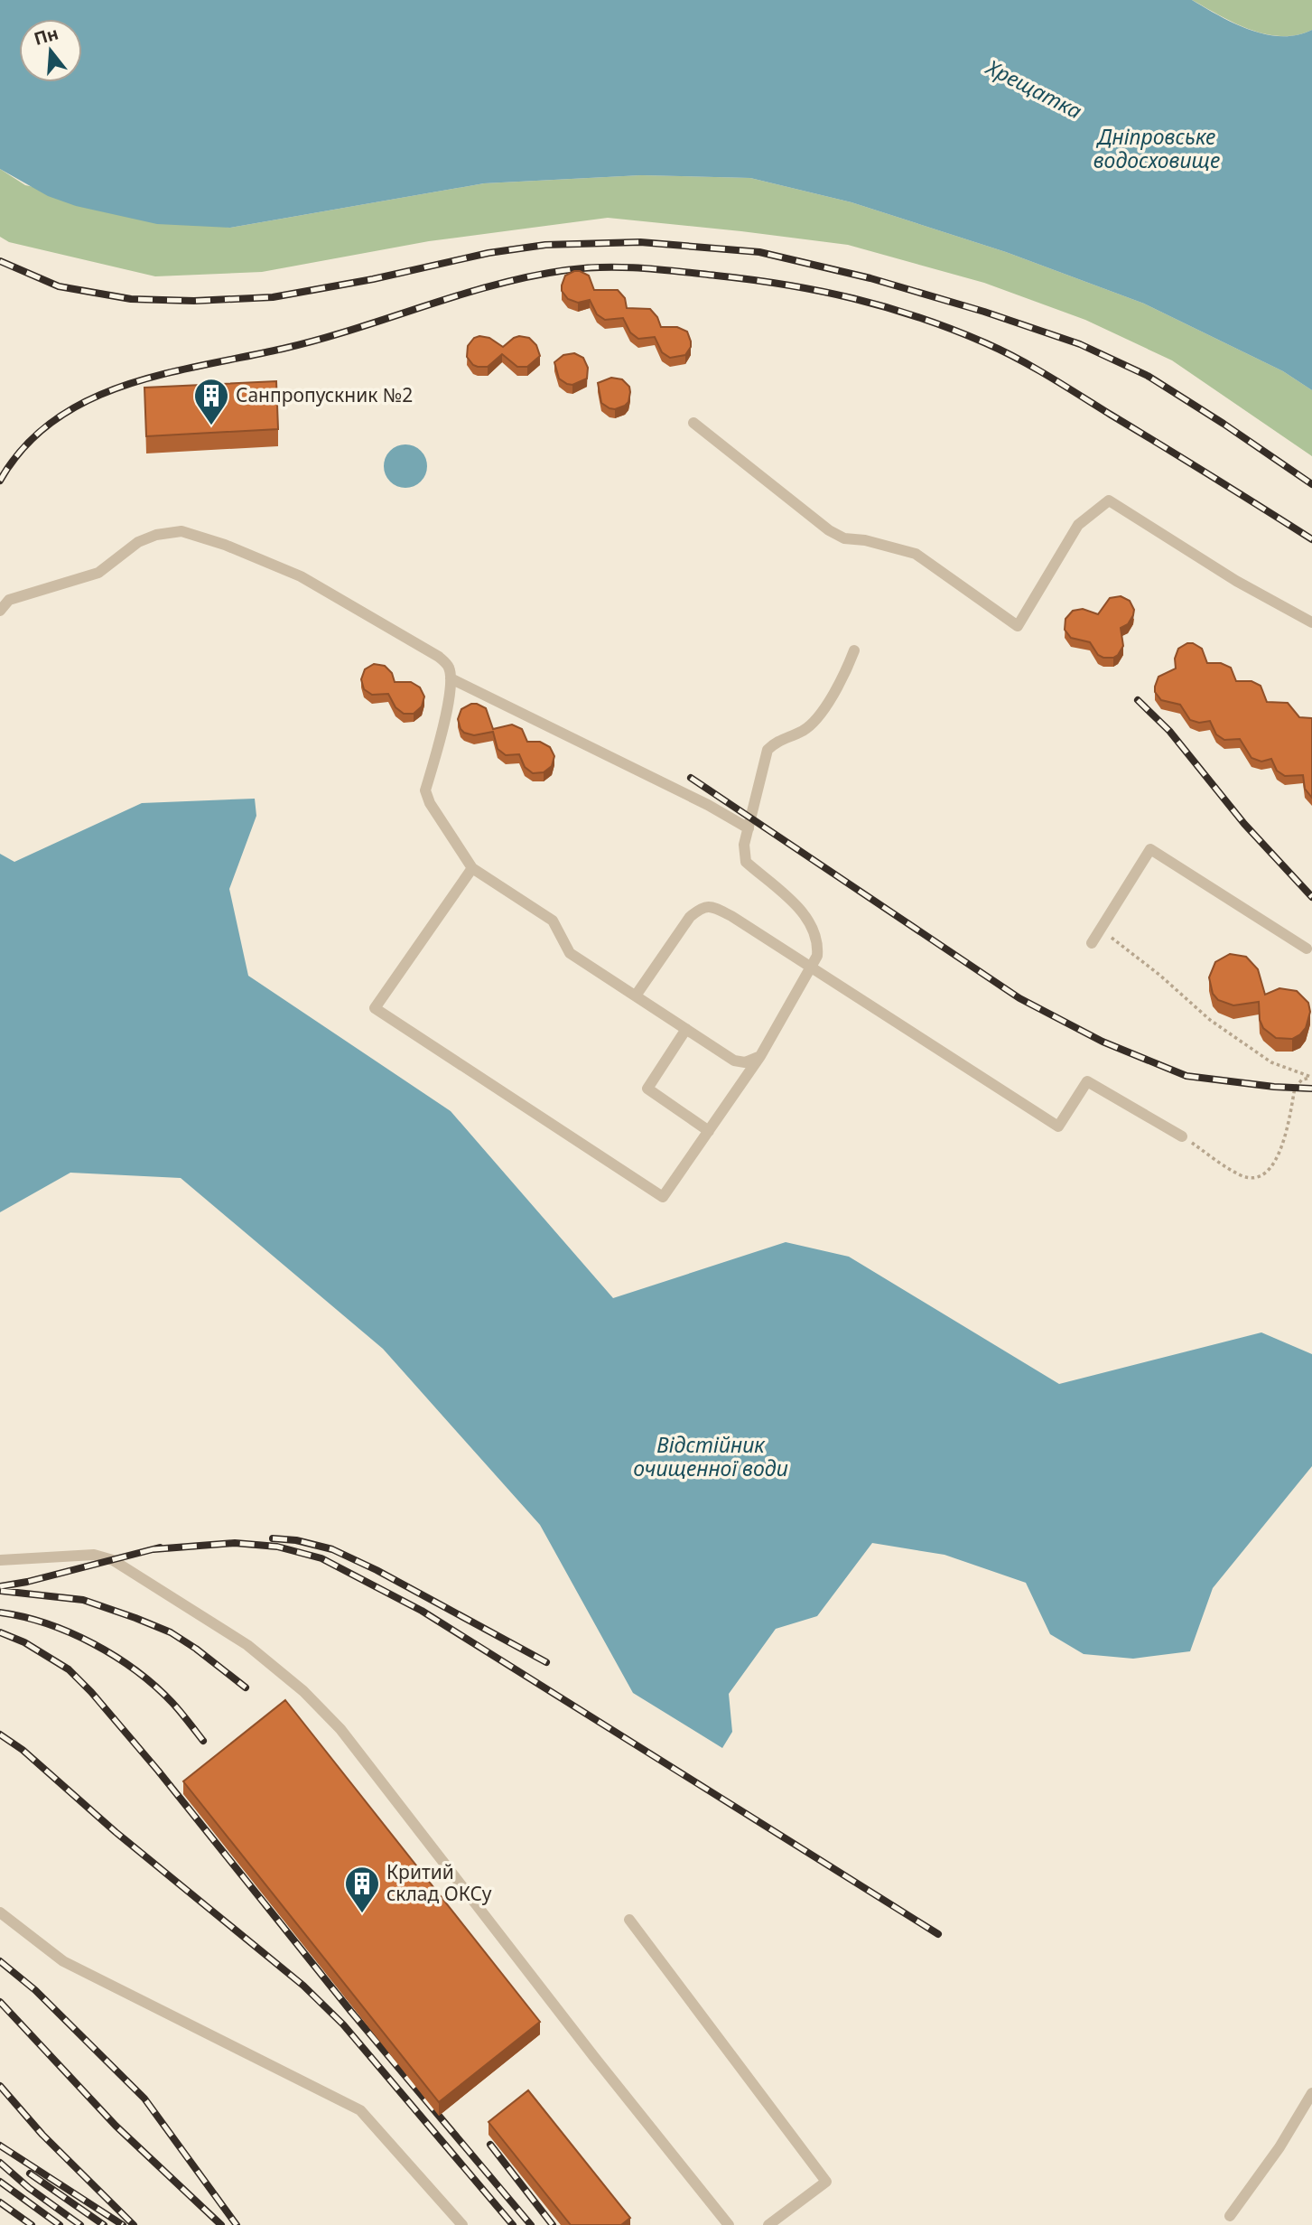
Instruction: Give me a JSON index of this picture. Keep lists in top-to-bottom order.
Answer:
{
  "water": ["Хрещатка", "Дніпровське водосховище", "Відстійник очищенної води"],
  "places": {
    "building": ["Санпропускник №2", "Критий склад ОКСу"]
  },
  "north": "top"
}
